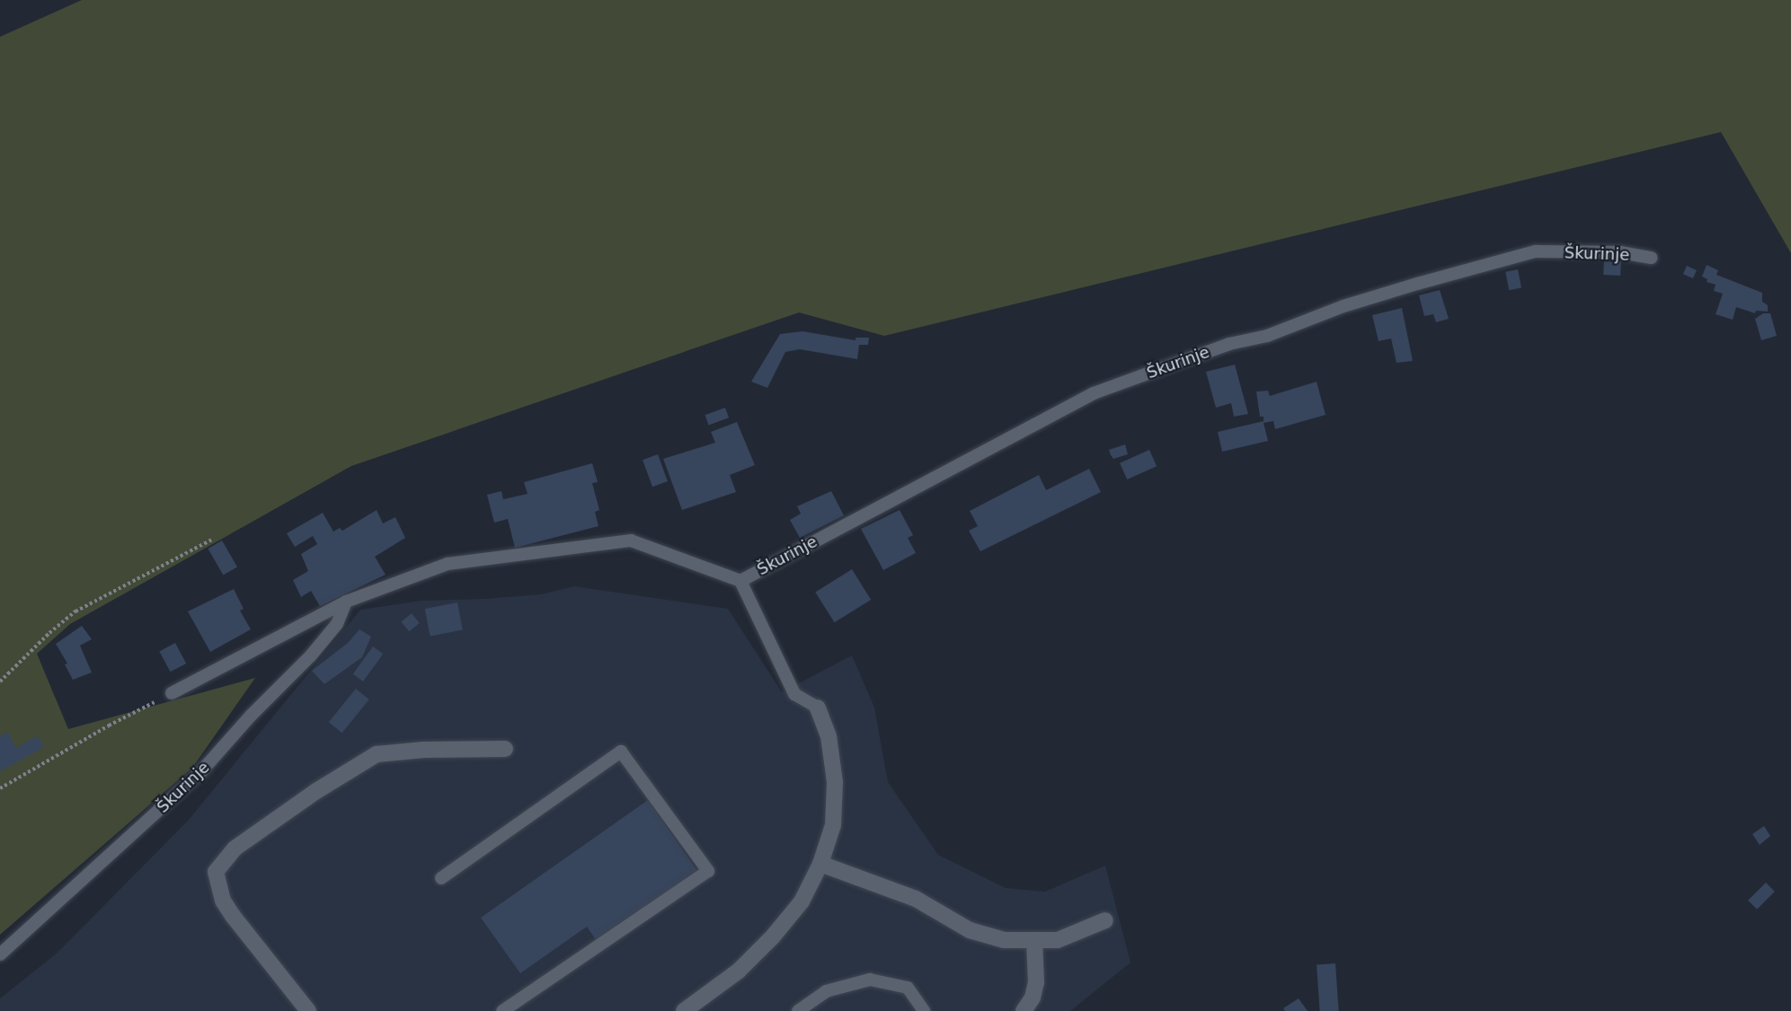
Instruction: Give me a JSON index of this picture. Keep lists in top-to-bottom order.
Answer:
{
  "streets": {
    "street": ["Škurinje"]
  }
}
